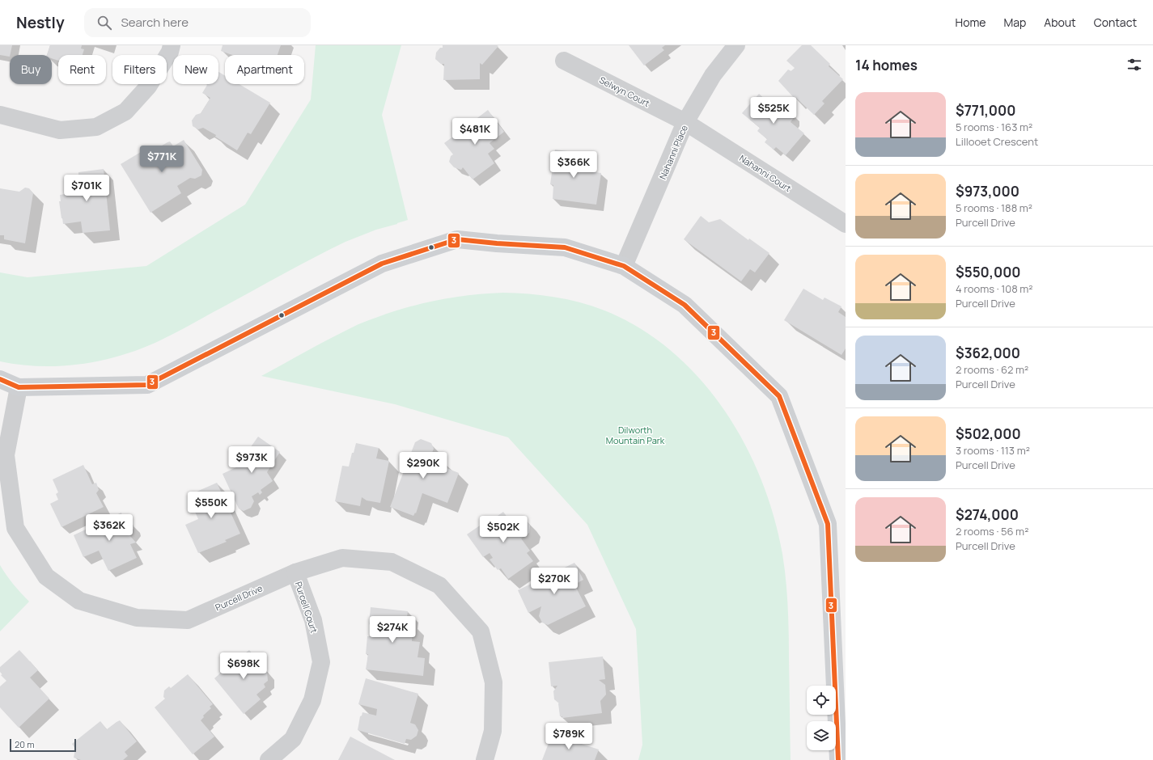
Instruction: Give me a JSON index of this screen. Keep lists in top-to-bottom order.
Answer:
{
  "streets": {
    "street": [
      "Selwyn Court",
      "Nahanni Place",
      "Nahanni Court",
      "Purcell Drive",
      "Purcell Court"
    ]
  },
  "crossings": [
    ["Selwyn Court", "Nahanni Place"],
    ["Selwyn Court", "Nahanni Court"],
    ["Nahanni Place", "Nahanni Court"],
    ["Purcell Drive", "Purcell Court"]
  ],
  "parks": ["Dilworth Mountain Park"],
  "lines": ["transit line 3"],
  "scale_bar": "20 m",
  "page": {
    "header": "Nestly",
    "search": "Search here",
    "nav": [
      "Home",
      "Map",
      "About",
      "Contact"
    ],
    "heading": "14 homes",
    "chip": [
      "Buy",
      "Rent",
      "Filters",
      "New",
      "Apartment"
    ],
    "list": [
      {
        "name": "$771,000",
        "note": "5 rooms · 163 m² · Lillooet Crescent"
      },
      {
        "name": "$973,000",
        "note": "5 rooms · 188 m² · Purcell Drive"
      },
      {
        "name": "$550,000",
        "note": "4 rooms · 108 m² · Purcell Drive"
      },
      {
        "name": "$362,000",
        "note": "2 rooms · 62 m² · Purcell Drive"
      },
      {
        "name": "$502,000",
        "note": "3 rooms · 113 m² · Purcell Drive"
      },
      {
        "name": "$274,000",
        "note": "2 rooms · 56 m² · Purcell Drive"
      }
    ],
    "price": [
      "$525K",
      "$481K",
      "$771K",
      "$366K",
      "$701K",
      "$973K",
      "$290K",
      "$550K",
      "$362K",
      "$502K",
      "$270K",
      "$274K",
      "$698K",
      "$789K"
    ],
    "scale": "20 m"
  }
}
